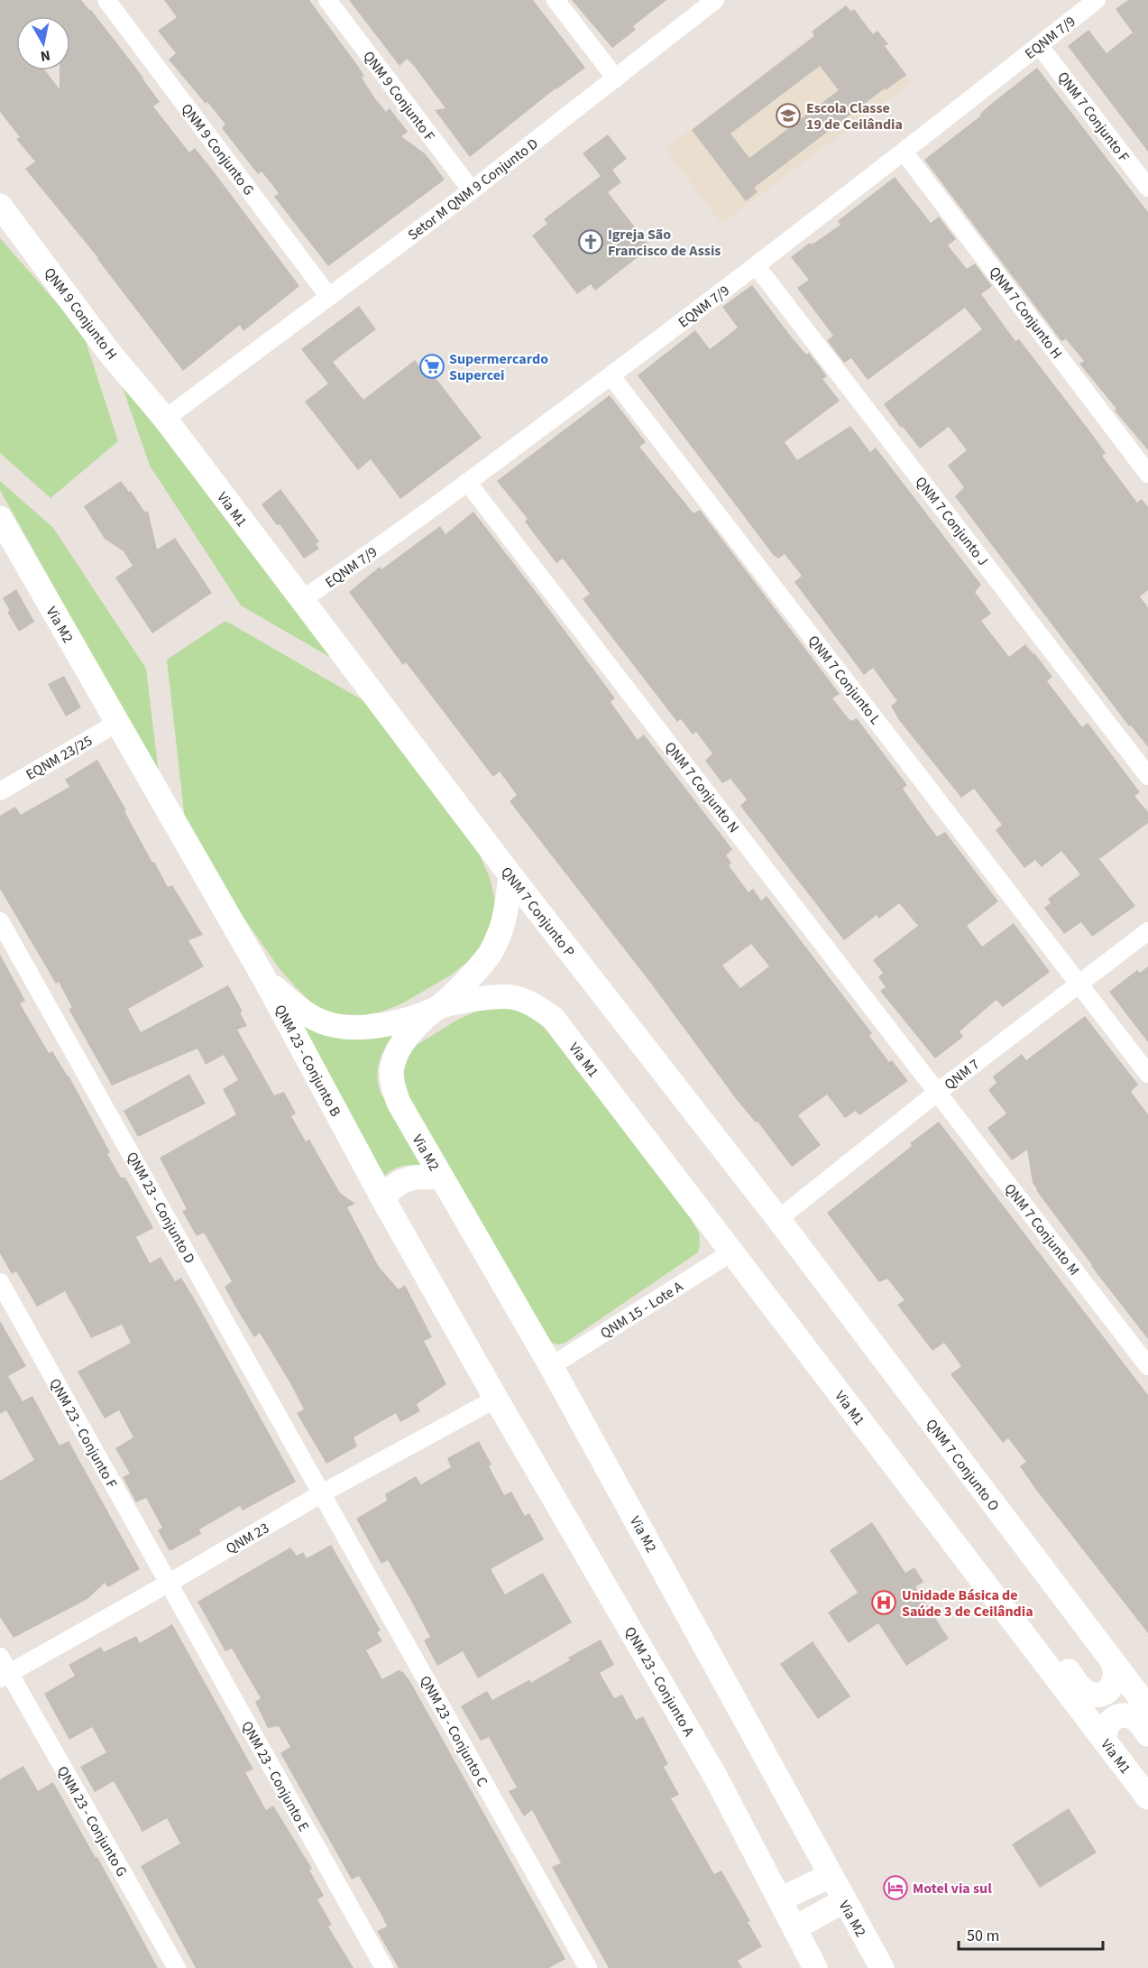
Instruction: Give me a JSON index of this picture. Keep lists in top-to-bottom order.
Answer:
{
  "streets": {
    "main road": [
      "QNM 9 Conjunto H",
      "Via M1",
      "Via M2",
      "QNM 7 Conjunto P",
      "QNM 23 - Conjunto B",
      "QNM 7 Conjunto O",
      "QNM 23 - Conjunto A"
    ],
    "street": [
      "EQNM 7/9",
      "QNM 9 Conjunto F",
      "QNM 7 Conjunto F",
      "QNM 9 Conjunto G",
      "Setor M QNM 9 Conjunto D",
      "QNM 7 Conjunto H",
      "QNM 7 Conjunto J",
      "QNM 7 Conjunto L",
      "EQNM 23/25",
      "QNM 7 Conjunto N",
      "QNM 7",
      "QNM 23 - Conjunto D",
      "QNM 7 Conjunto M",
      "QNM 15 - Lote A",
      "QNM 23 - Conjunto F",
      "QNM 23",
      "QNM 23 - Conjunto C",
      "QNM 23 - Conjunto E",
      "QNM 23 - Conjunto G"
    ]
  },
  "crossings": [
    ["EQNM 7/9", "QNM 7 Conjunto F"],
    ["EQNM 7/9", "QNM 7 Conjunto H"],
    ["EQNM 7/9", "Via M1"],
    ["EQNM 7/9", "QNM 7 Conjunto J"],
    ["EQNM 7/9", "QNM 7 Conjunto L"],
    ["EQNM 7/9", "QNM 7 Conjunto N"],
    ["EQNM 7/9", "QNM 7 Conjunto P"],
    ["QNM 9 Conjunto F", "Setor M QNM 9 Conjunto D"],
    ["QNM 9 Conjunto G", "Setor M QNM 9 Conjunto D"],
    ["Setor M QNM 9 Conjunto D", "QNM 9 Conjunto H"],
    ["Setor M QNM 9 Conjunto D", "Via M1"],
    ["QNM 9 Conjunto H", "Via M1"],
    ["Via M1", "Via M2"],
    ["Via M1", "QNM 7 Conjunto P"],
    ["Via M1", "QNM 15 - Lote A"],
    ["Via M2", "EQNM 23/25"],
    ["Via M2", "QNM 7 Conjunto P"],
    ["Via M2", "QNM 23 - Conjunto B"],
    ["Via M2", "QNM 15 - Lote A"],
    ["QNM 7 Conjunto L", "QNM 7"],
    ["EQNM 23/25", "QNM 23 - Conjunto B"],
    ["QNM 7 Conjunto N", "QNM 7"],
    ["QNM 7 Conjunto N", "QNM 7 Conjunto M"],
    ["QNM 7 Conjunto P", "QNM 7"],
    ["QNM 7 Conjunto P", "QNM 7 Conjunto O"],
    ["QNM 23 - Conjunto B", "QNM 23"],
    ["QNM 23 - Conjunto B", "QNM 23 - Conjunto A"],
    ["QNM 7", "QNM 7 Conjunto M"],
    ["QNM 7", "QNM 7 Conjunto O"],
    ["QNM 23 - Conjunto D", "QNM 23"],
    ["QNM 23 - Conjunto D", "QNM 23 - Conjunto C"],
    ["QNM 23 - Conjunto F", "QNM 23"],
    ["QNM 23 - Conjunto F", "QNM 23 - Conjunto E"],
    ["QNM 23", "QNM 23 - Conjunto A"],
    ["QNM 23", "QNM 23 - Conjunto C"],
    ["QNM 23", "QNM 23 - Conjunto E"],
    ["QNM 23", "QNM 23 - Conjunto G"]
  ],
  "places": {
    "school or university": ["Escola Classe 19 de Ceilândia"],
    "church": ["Igreja São Francisco de Assis"],
    "supermarket": ["Supermercardo Supercei"],
    "hospital": ["Unidade Básica de Saúde 3 de Ceilândia"],
    "hotel": ["Motel via sul"]
  },
  "scale_bar": "50 m",
  "north": "bottom"
}
